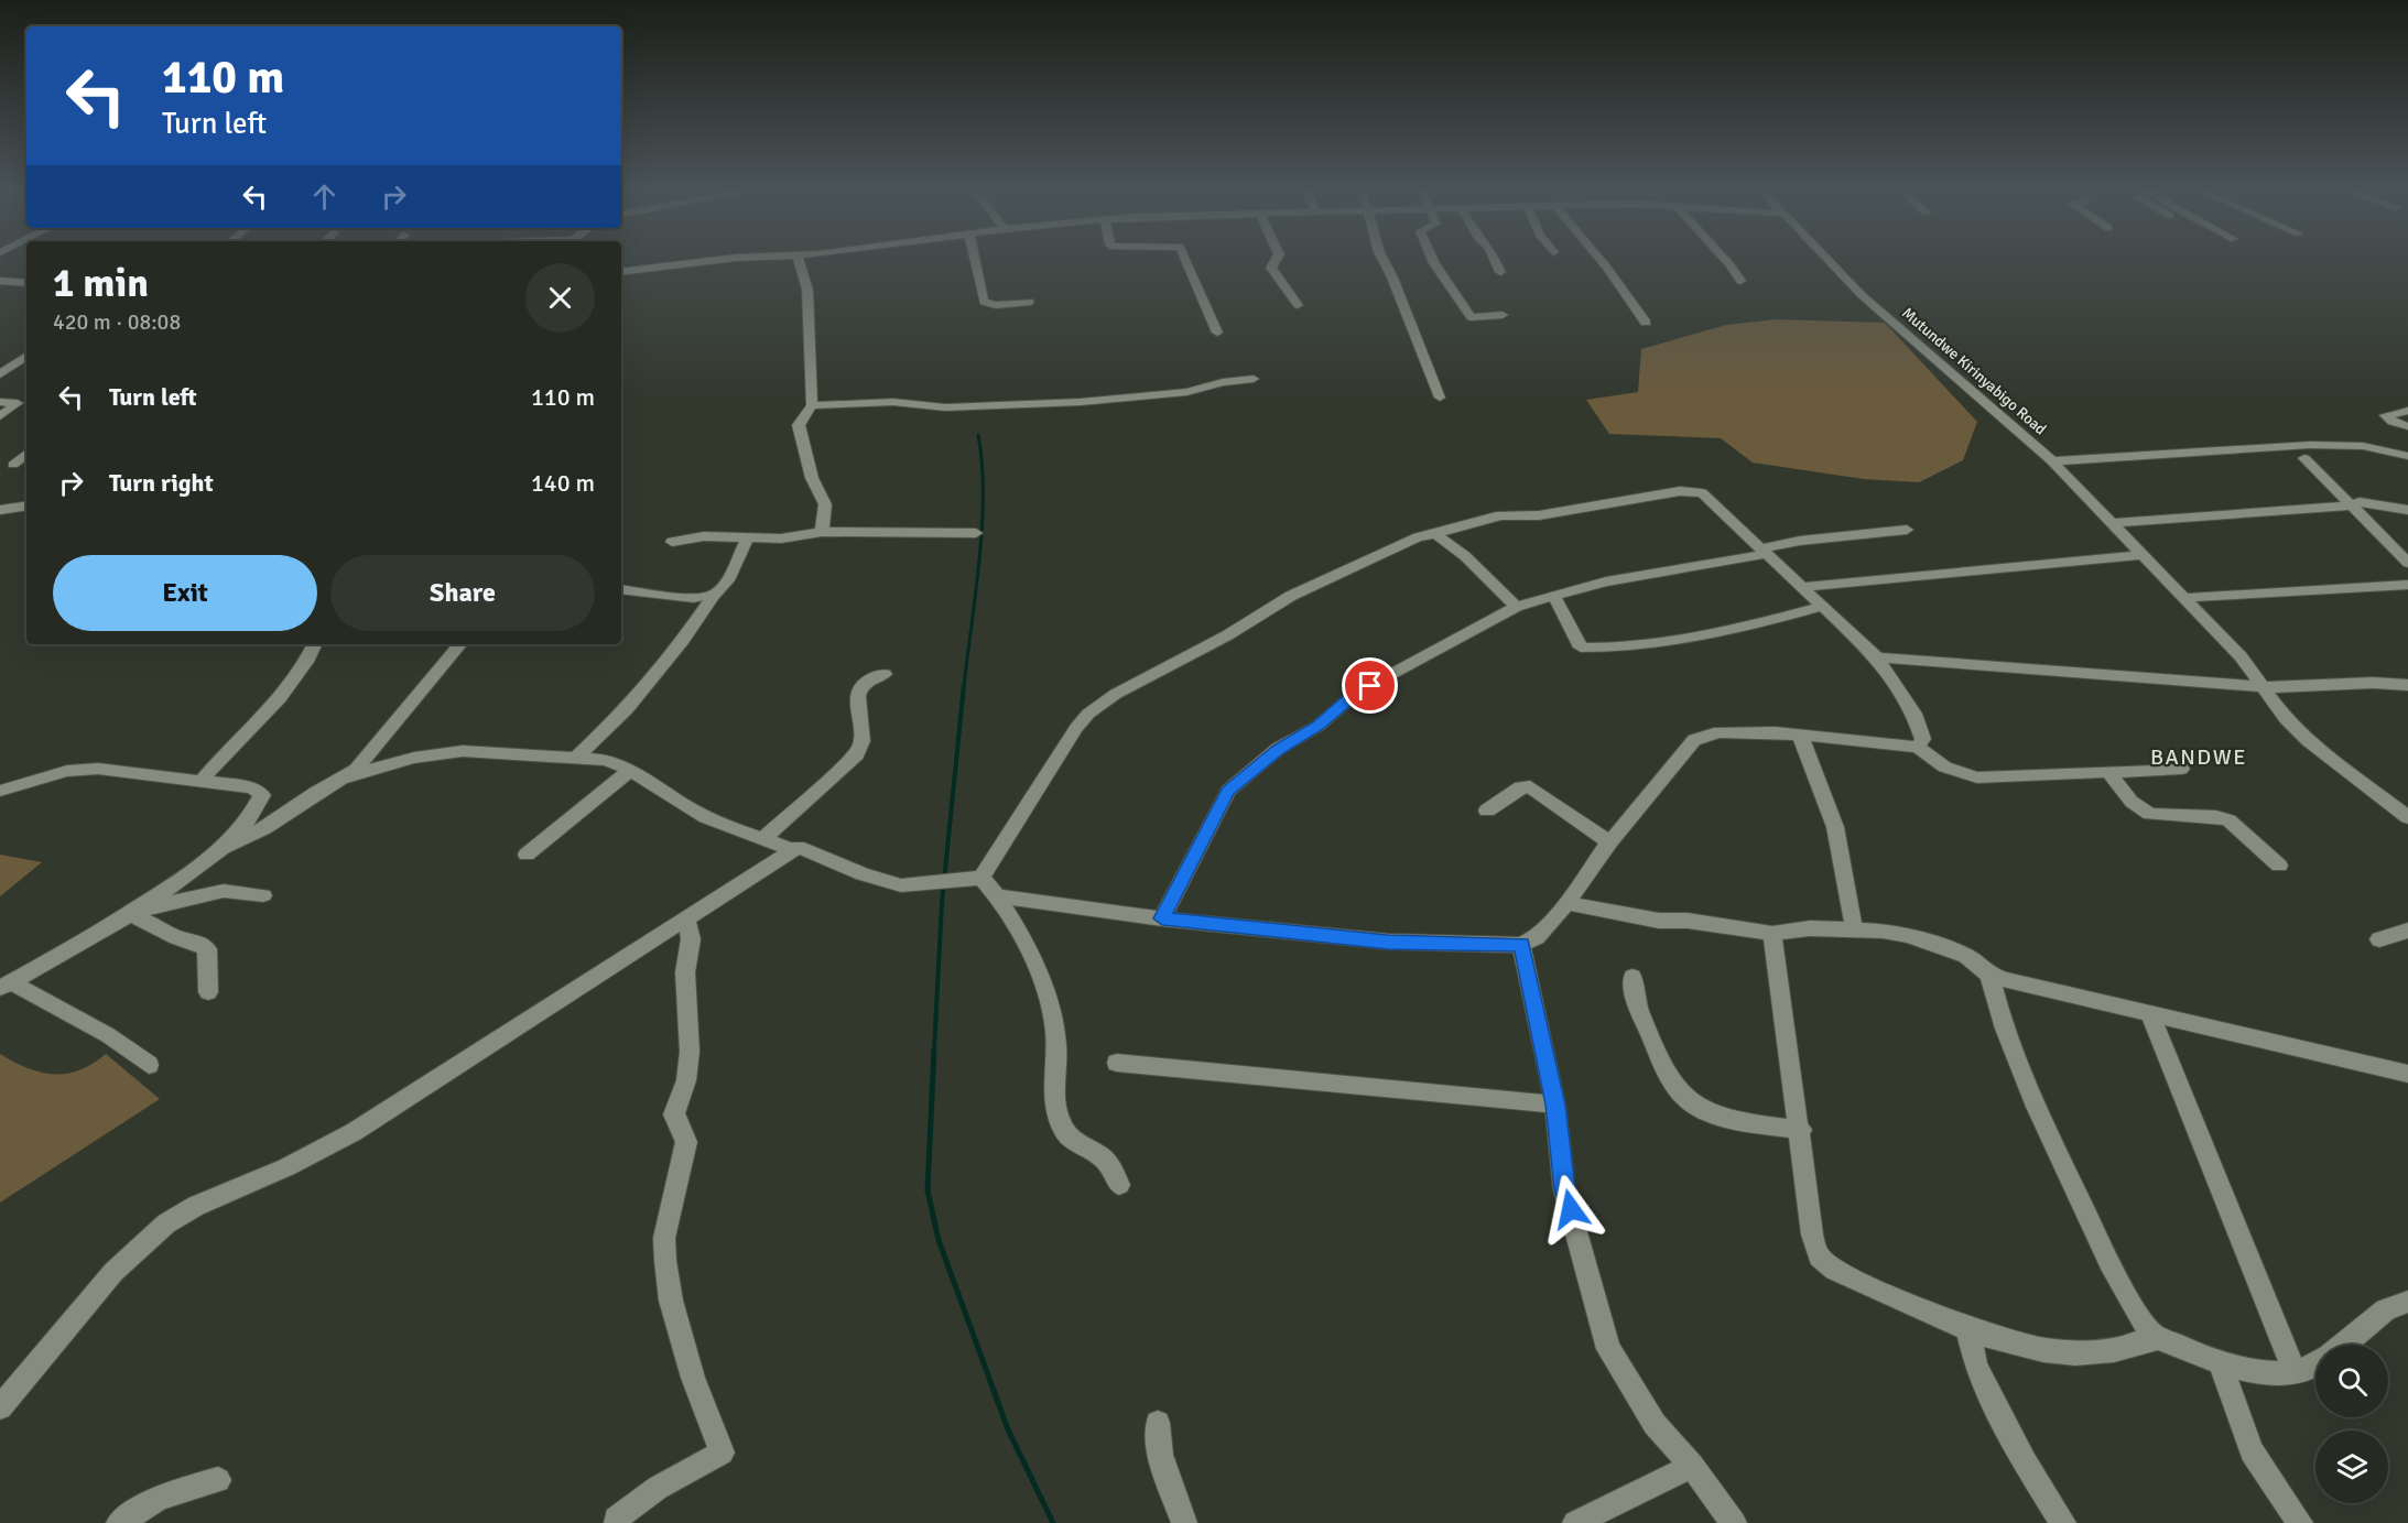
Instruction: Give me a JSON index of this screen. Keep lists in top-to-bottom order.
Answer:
{
  "streets": {
    "street": ["Mutundwe Kirinyabigo Road"]
  },
  "districts": ["BANDWE"],
  "page": {
    "turn": ["110 m", "Turn left"],
    "heading": ["1 min", "420 m · 08:08"],
    "list": [
      {
        "name": "Turn left",
        "value": "110 m"
      },
      {
        "name": "Turn right",
        "value": "140 m"
      }
    ],
    "buttons": ["Exit", "Share"]
  }
}
